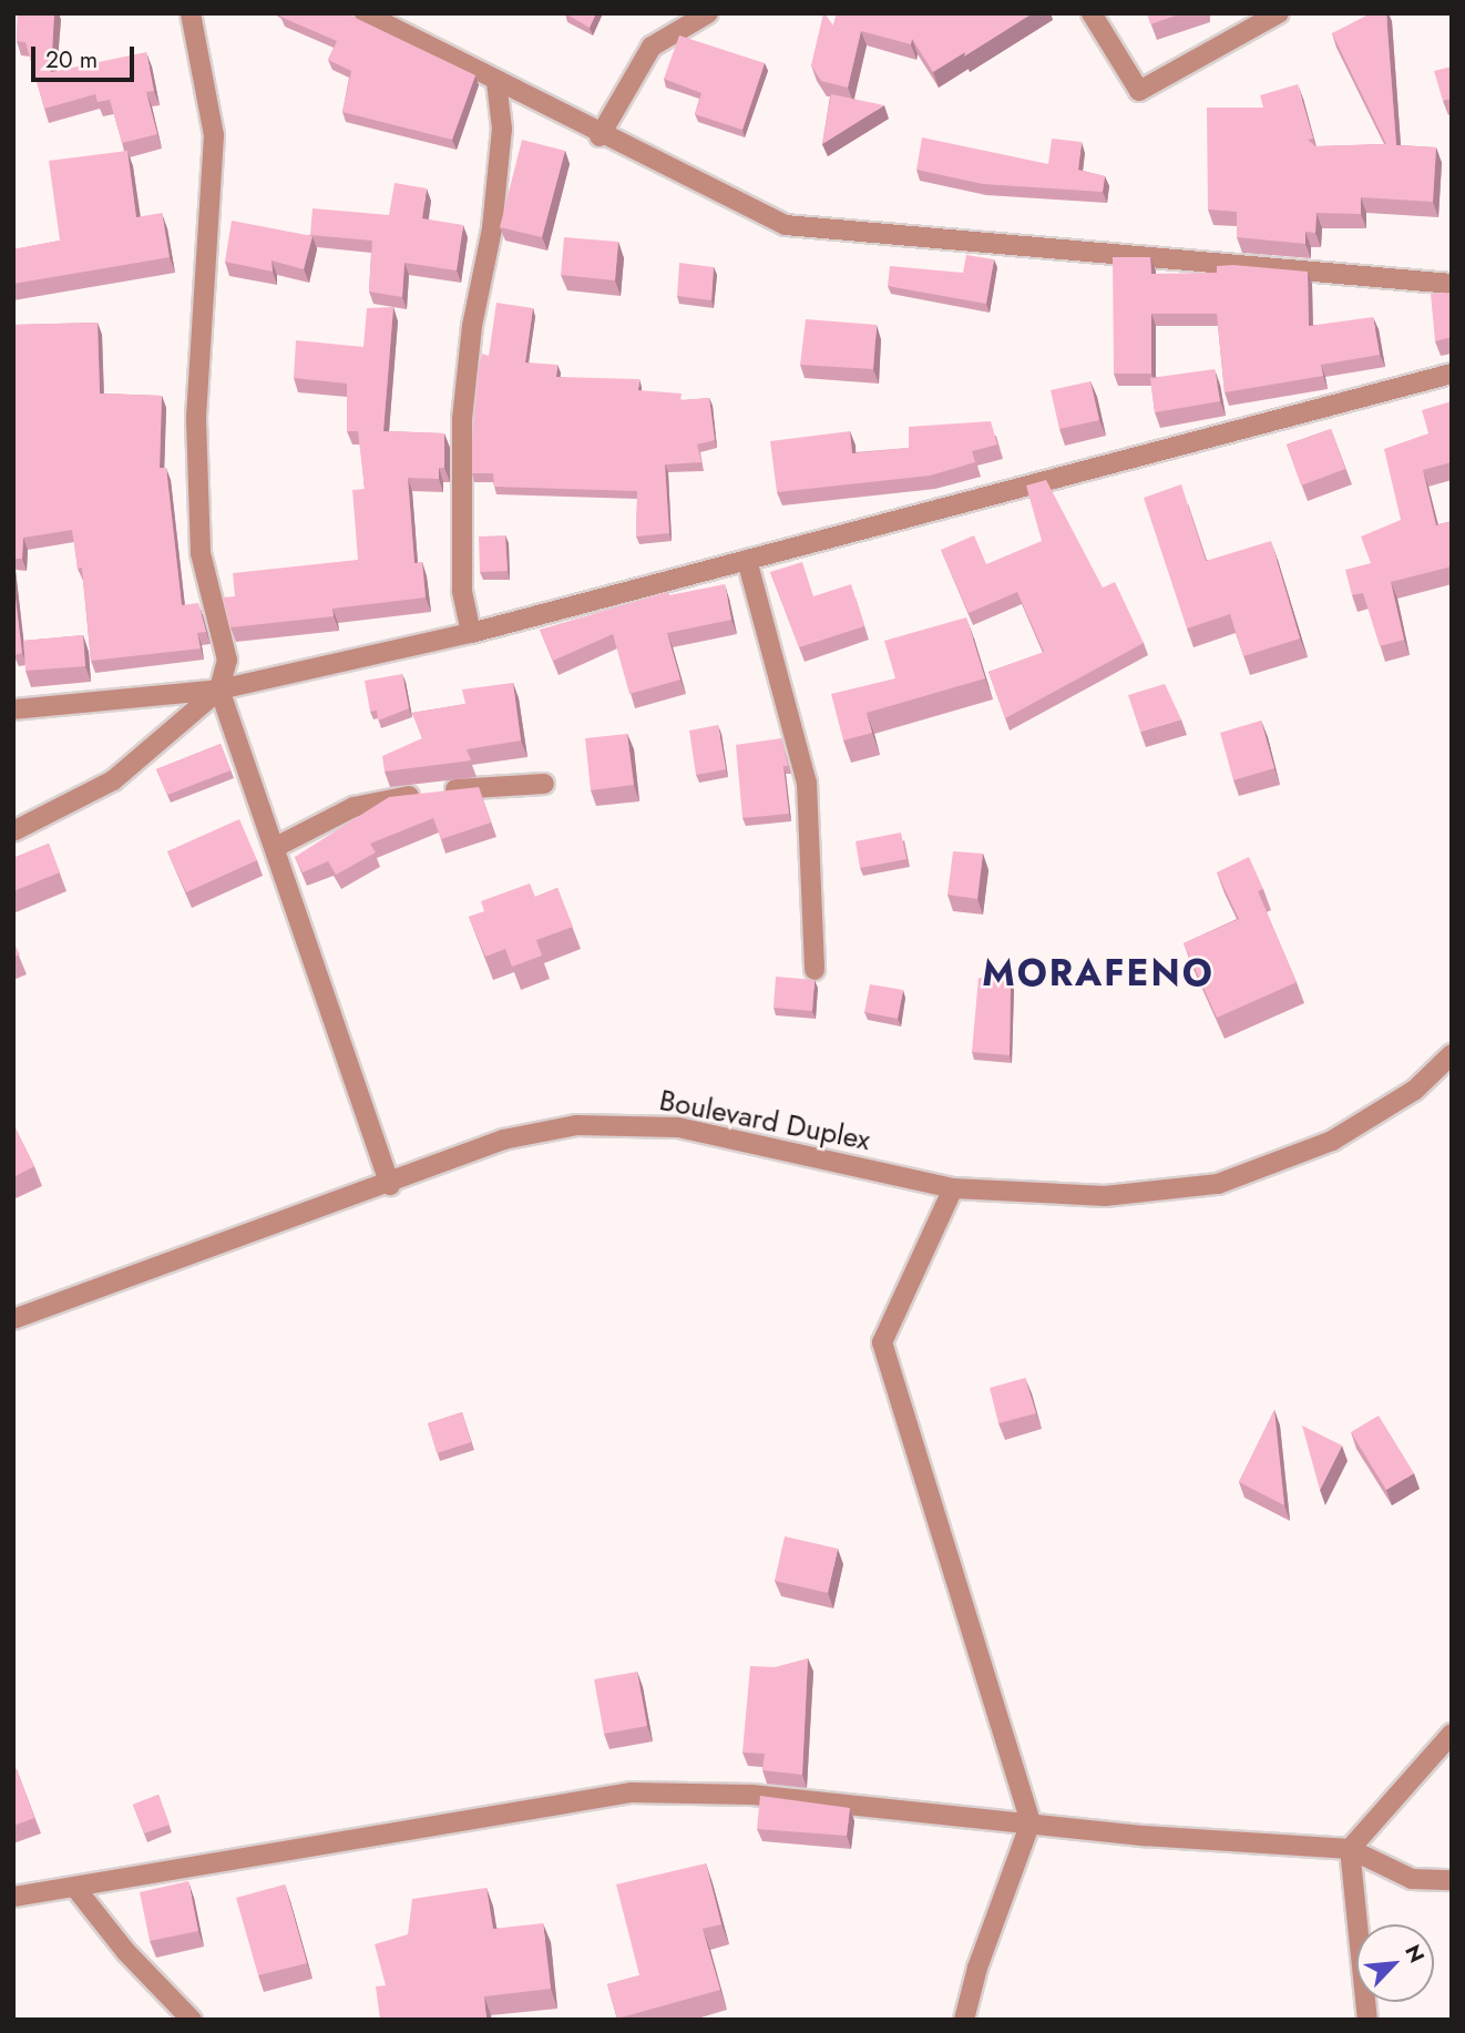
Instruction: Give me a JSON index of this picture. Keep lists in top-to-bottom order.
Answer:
{
  "streets": {
    "street": ["Boulevard Duplex"]
  },
  "districts": ["MORAFENO"],
  "scale_bar": "20 m",
  "north": "top right"
}
